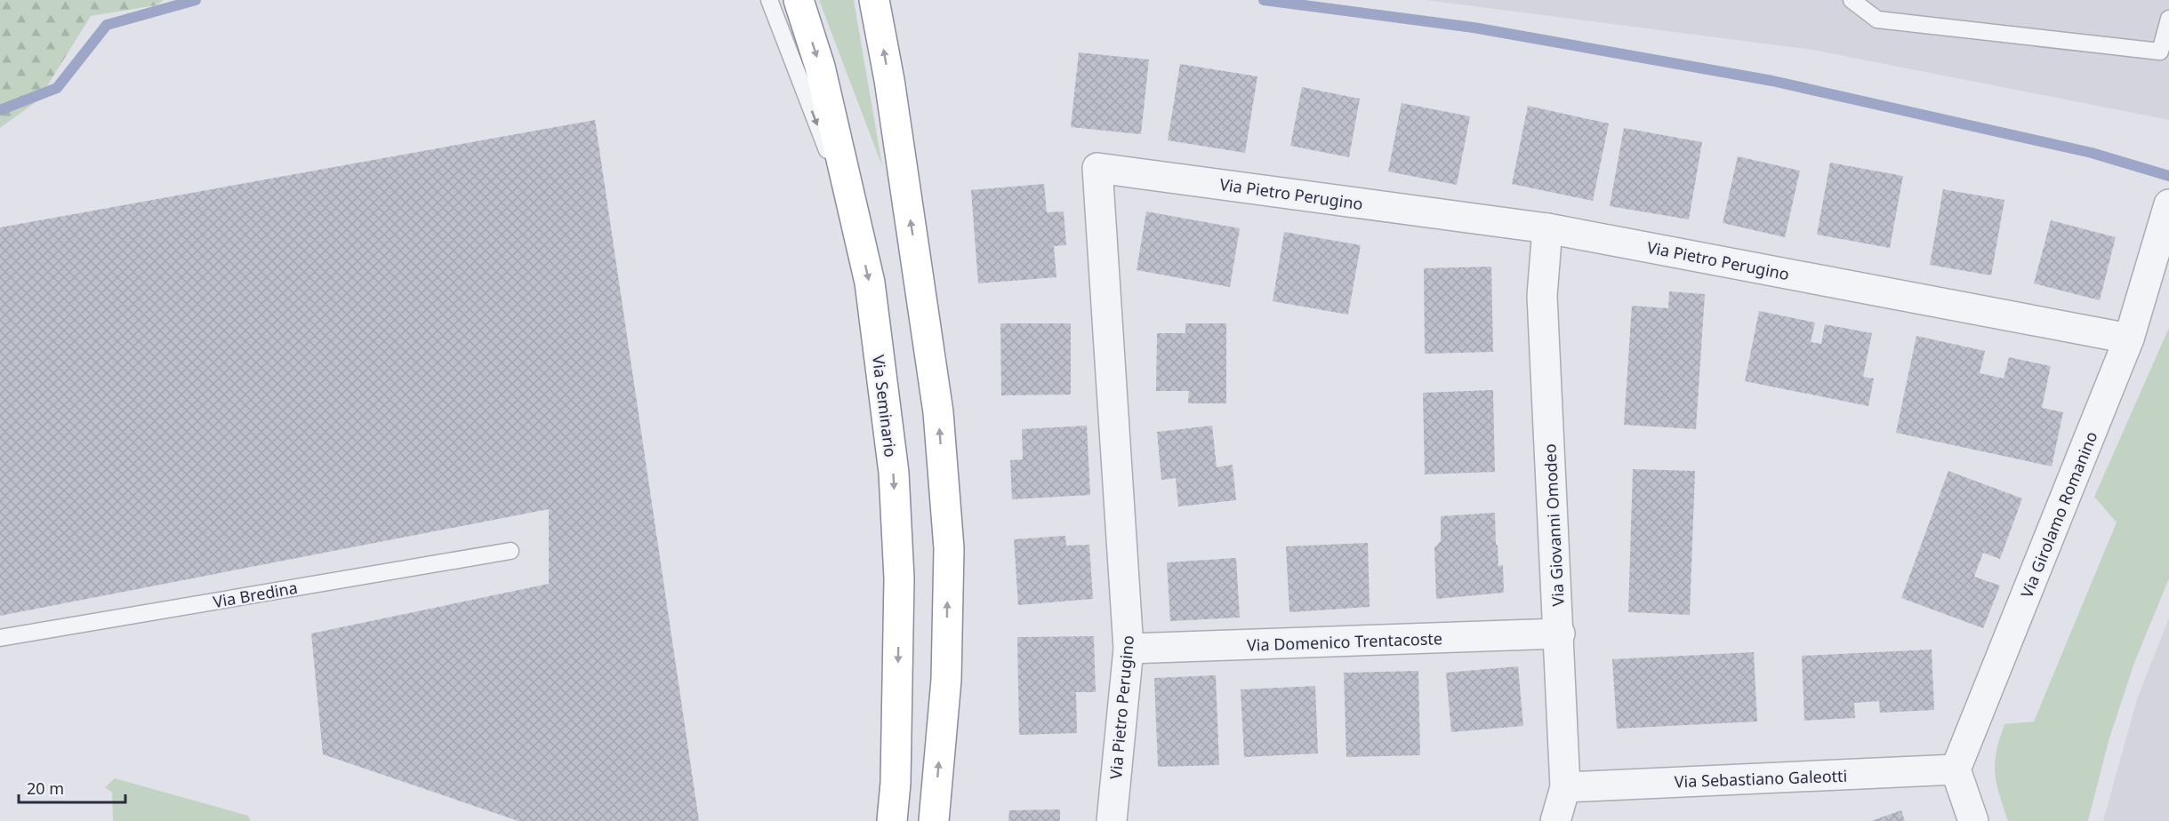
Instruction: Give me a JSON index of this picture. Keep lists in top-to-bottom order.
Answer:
{
  "streets": {
    "highway": ["Via Seminario"],
    "street": [
      "Via Pietro Perugino",
      "Via Girolamo Romanino",
      "Via Giovanni Omodeo",
      "Via Domenico Trentacoste",
      "Via Sebastiano Galeotti"
    ],
    "lane": ["Via Bredina"]
  },
  "crossings": [
    ["Via Pietro Perugino", "Via Girolamo Romanino"],
    ["Via Pietro Perugino", "Via Giovanni Omodeo"],
    ["Via Pietro Perugino", "Via Domenico Trentacoste"],
    ["Via Girolamo Romanino", "Via Sebastiano Galeotti"],
    ["Via Giovanni Omodeo", "Via Domenico Trentacoste"],
    ["Via Giovanni Omodeo", "Via Sebastiano Galeotti"]
  ],
  "scale_bar": "20 m"
}
